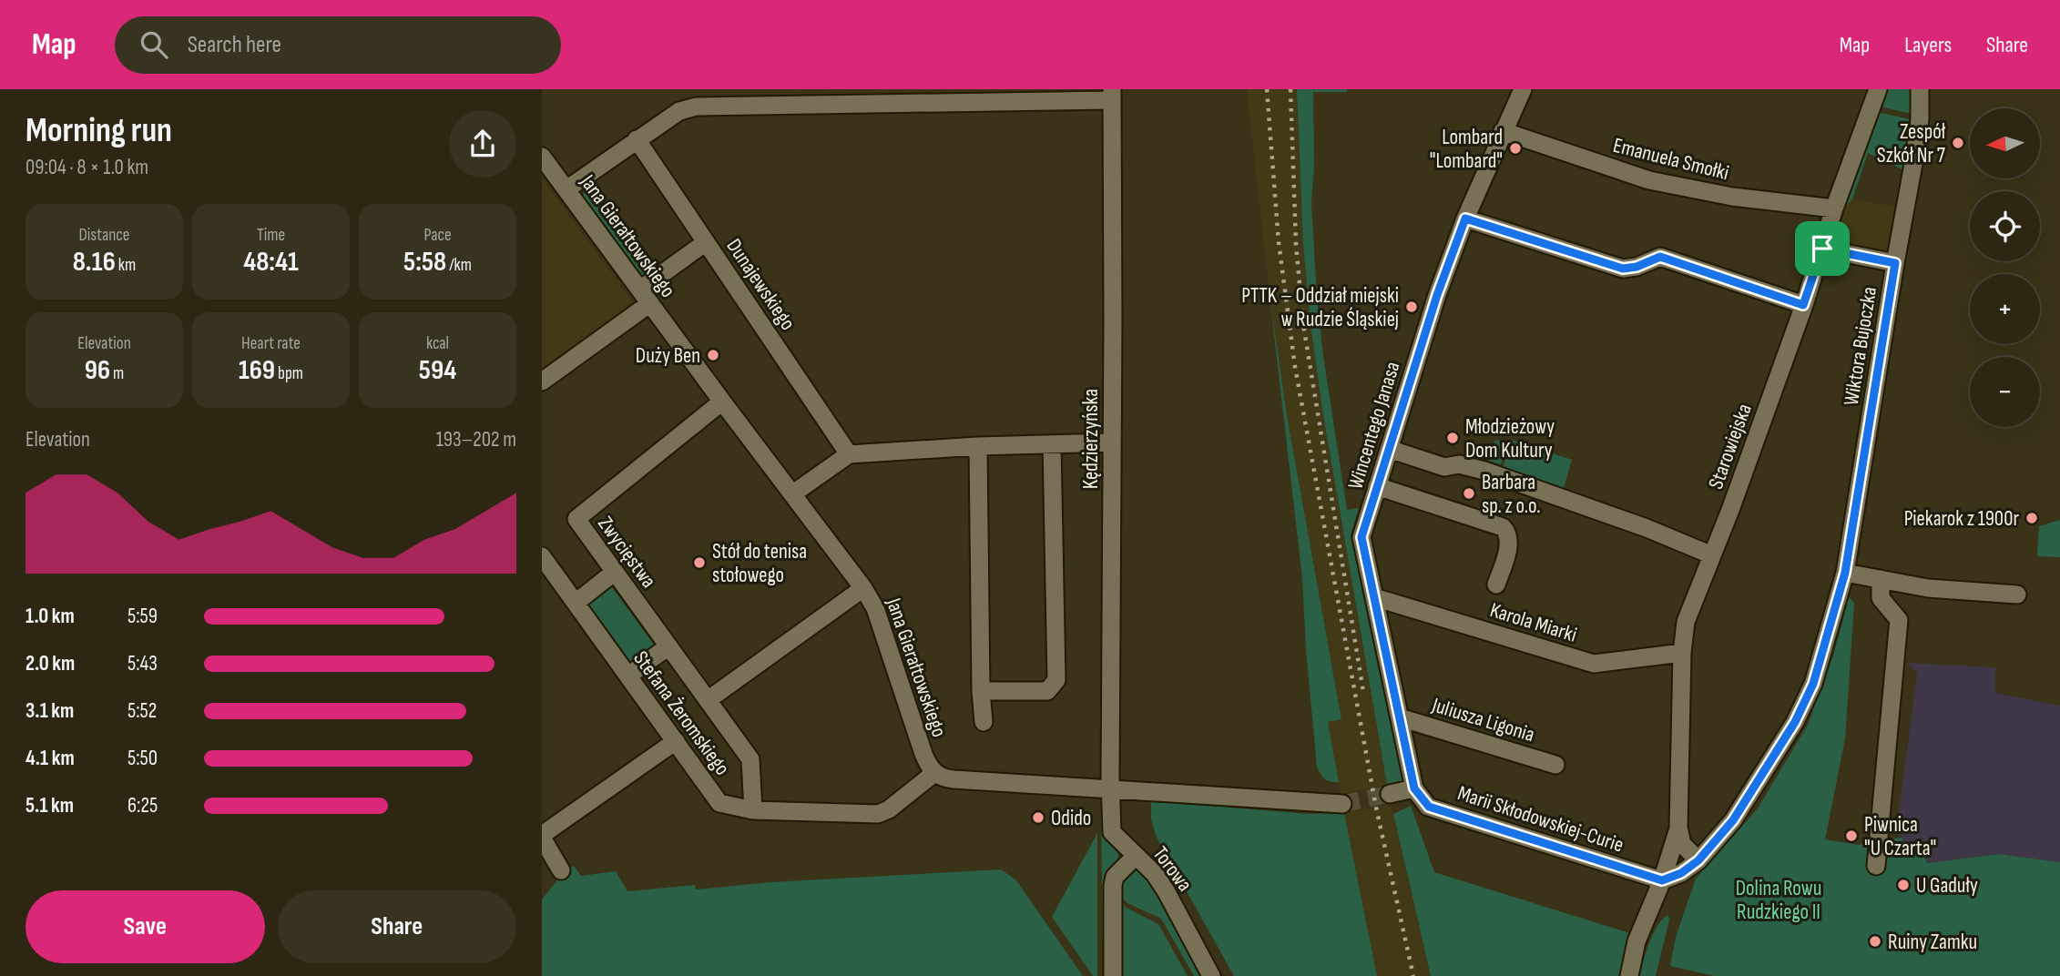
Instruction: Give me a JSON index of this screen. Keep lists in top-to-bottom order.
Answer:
{
  "streets": {
    "street": [
      "Emanuela Smołki",
      "Jana Gierałtowskiego",
      "Dunajewskiego",
      "Wiktora Bujoczka",
      "Wincentego Janasa",
      "Kędzierzyńska",
      "Starowiejska",
      "Zwycięstwa",
      "Karola Miarki",
      "Stefana Żeromskiego",
      "Juliusza Ligonia",
      "Marii Skłodowskiej-Curie",
      "Torowa"
    ]
  },
  "crossings": [
    ["Emanuela Smołki", "Wincentego Janasa"],
    ["Emanuela Smołki", "Starowiejska"],
    ["Jana Gierałtowskiego", "Zwycięstwa"],
    ["Jana Gierałtowskiego", "Stefana Żeromskiego"],
    ["Wiktora Bujoczka", "Starowiejska"],
    ["Wiktora Bujoczka", "Marii Skłodowskiej-Curie"],
    ["Wincentego Janasa", "Karola Miarki"],
    ["Wincentego Janasa", "Juliusza Ligonia"],
    ["Wincentego Janasa", "Marii Skłodowskiej-Curie"],
    ["Kędzierzyńska", "Torowa"],
    ["Starowiejska", "Karola Miarki"],
    ["Starowiejska", "Marii Skłodowskiej-Curie"],
    ["Zwycięstwa", "Stefana Żeromskiego"]
  ],
  "parks": ["Dolina Rowu Rudzkiego II"],
  "places": [
    "Zespół Szkół Nr 7",
    "Lombard \"Lombard\"",
    "PTTK – Oddział miejski w Rudzie Śląskiej",
    "Duży Ben",
    "Młodzieżowy Dom Kultury",
    "Barbara sp. z o.o.",
    "Piekarok z 1900r",
    "Stół do tenisa stołowego",
    "Odido",
    "Piwnica \"U Czarta\"",
    "U Gaduły",
    "Ruiny Zamku"
  ],
  "north": "left",
  "page": {
    "header": "Map",
    "search": "Search here",
    "nav": ["Map", "Layers", "Share"],
    "heading": ["Morning run", "09:04 · 8 × 1.0 km"],
    "map_buttons": ["+", "−"],
    "stats": [
      ["Distance", "8.16 km"],
      ["Time", "48:41"],
      ["Pace", "5:58 /km"],
      ["Elevation", "96 m"],
      ["Heart rate", "169 bpm"],
      ["kcal", "594"]
    ],
    "chart": ["Elevation", "193–202 m"],
    "list": [
      {
        "name": "1.0 km",
        "note": "5:59"
      },
      {
        "name": "2.0 km",
        "note": "5:43"
      },
      {
        "name": "3.1 km",
        "note": "5:52"
      },
      {
        "name": "4.1 km",
        "note": "5:50"
      },
      {
        "name": "5.1 km",
        "note": "6:25"
      }
    ],
    "buttons": ["Save", "Share"]
  }
}
